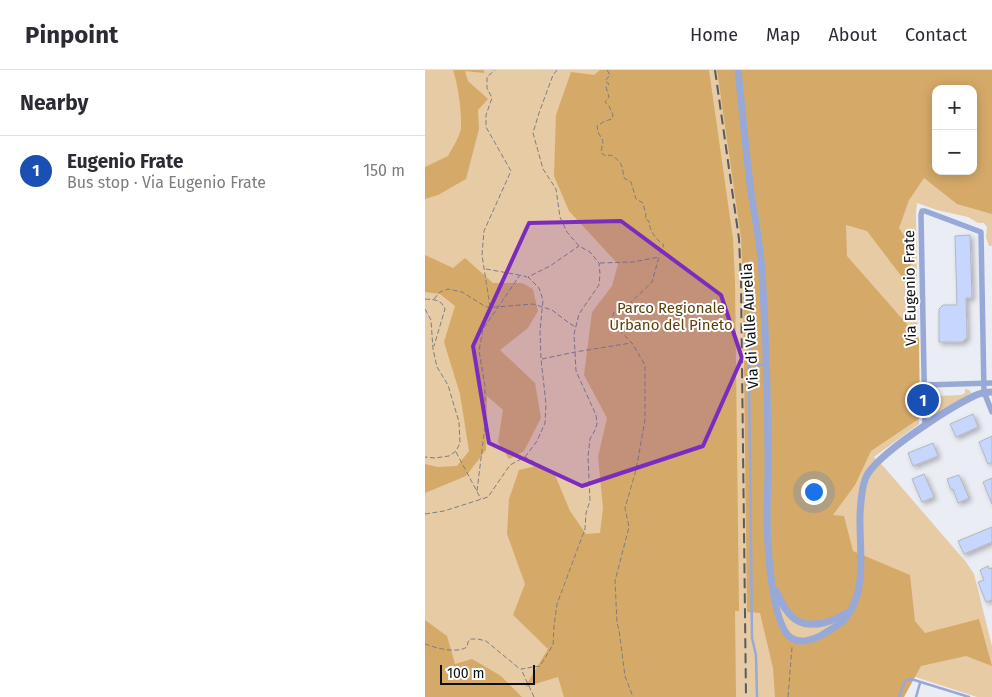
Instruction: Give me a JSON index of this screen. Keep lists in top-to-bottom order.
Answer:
{
  "streets": {
    "street": ["Via Eugenio Frate", "Via di Valle Aurelia"]
  },
  "parks": ["Parco Regionale Urbano del Pineto"],
  "scale_bar": "100 m",
  "page": {
    "header": "Pinpoint",
    "nav": [
      "Home",
      "Map",
      "About",
      "Contact"
    ],
    "heading": "Nearby",
    "map_buttons": ["+", "−"],
    "list": [
      {
        "mark": "1",
        "name": "Eugenio Frate",
        "note": "Bus stop · Via Eugenio Frate",
        "value": "150 m"
      }
    ],
    "pins": "1",
    "scale": "100 m"
  }
}
